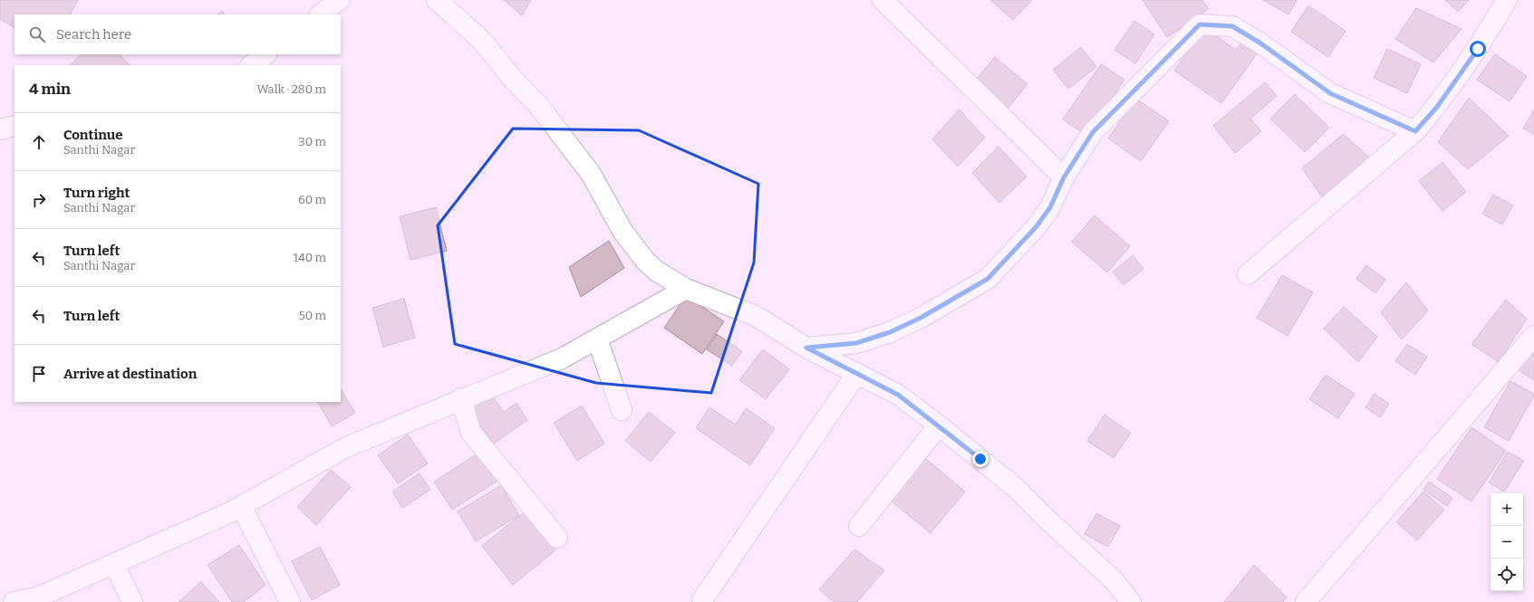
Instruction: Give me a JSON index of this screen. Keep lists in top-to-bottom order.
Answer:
{
  "page": {
    "search": "Search here",
    "heading": ["4 min", "Walk · 280 m"],
    "list": [
      ["Continue", "Santhi Nagar", "30 m"],
      ["Turn right", "Santhi Nagar", "60 m"],
      ["Turn left", "Santhi Nagar", "140 m"],
      ["Turn left", "50 m"],
      "Arrive at destination"
    ],
    "map_buttons": ["+", "−"]
  }
}
